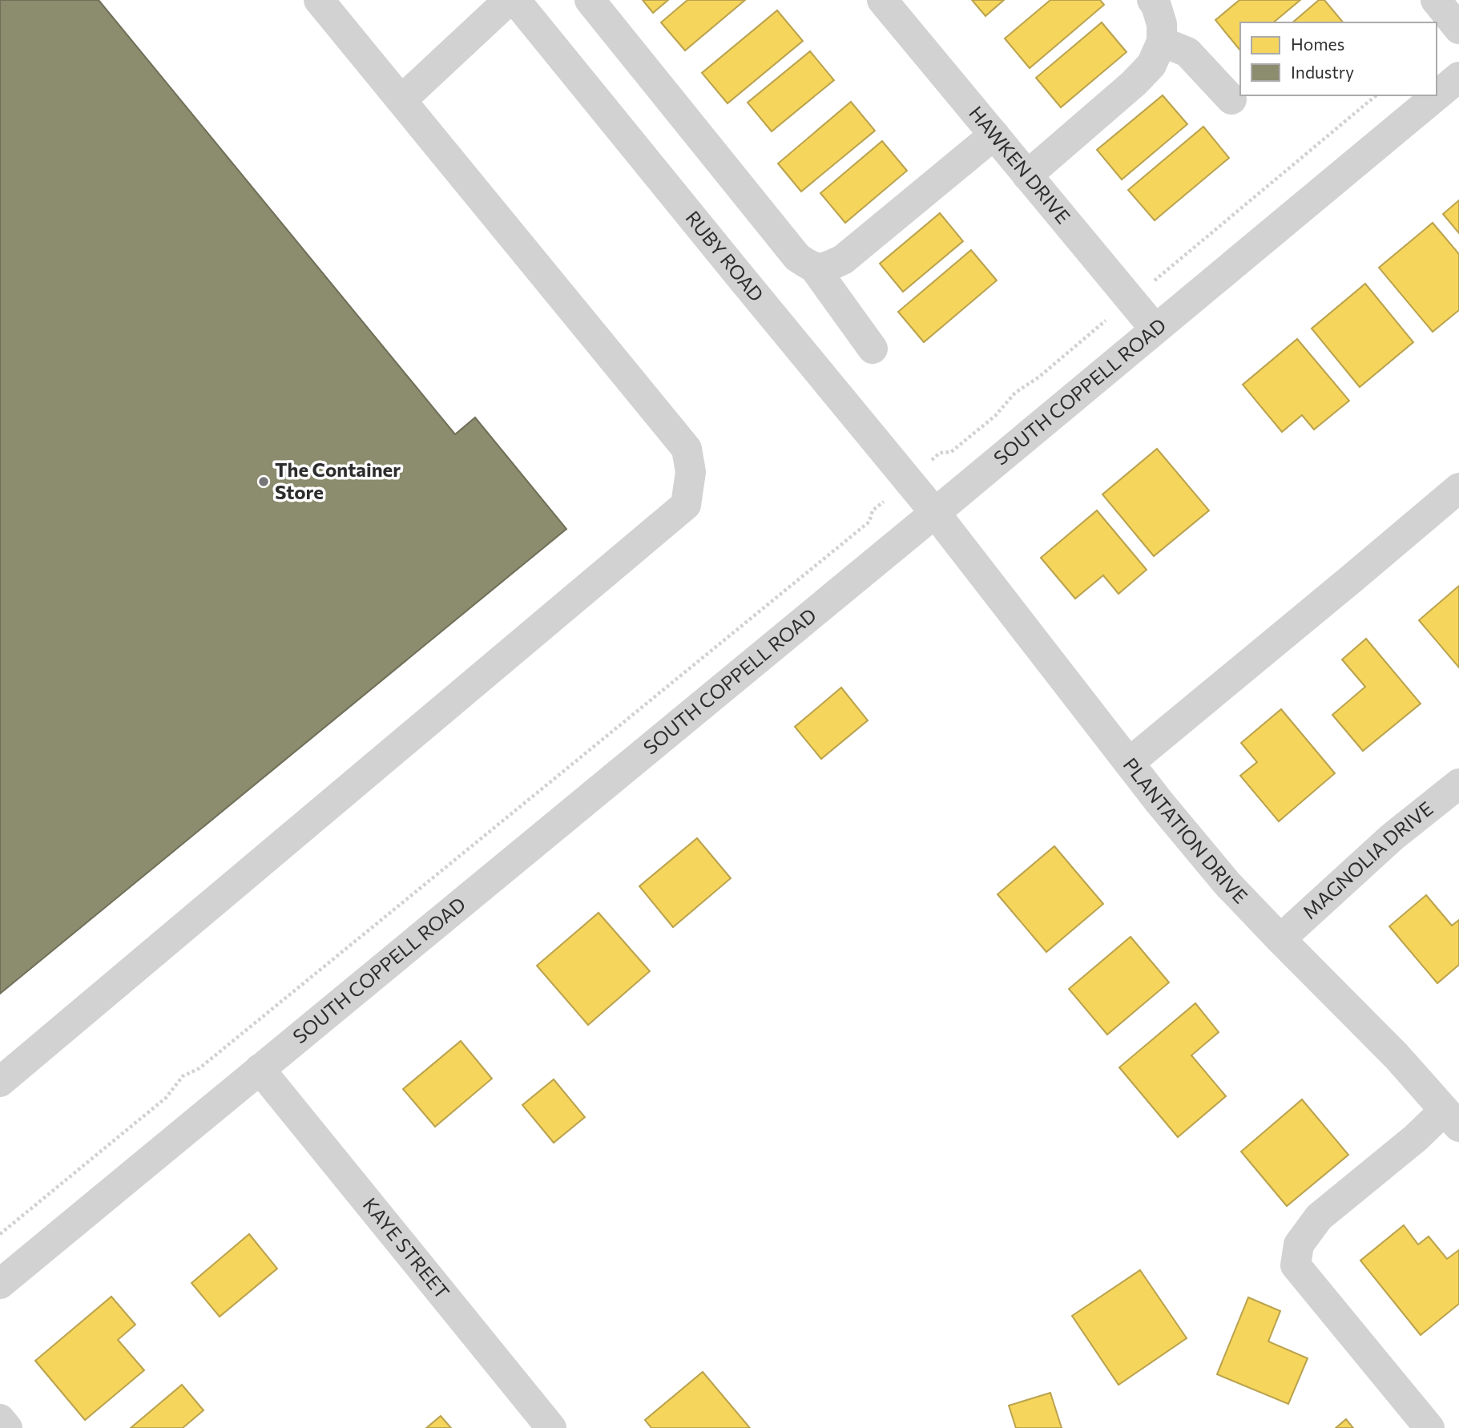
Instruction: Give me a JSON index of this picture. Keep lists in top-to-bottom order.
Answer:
{
  "streets": {
    "street": [
      "HAWKEN DRIVE",
      "RUBY ROAD",
      "SOUTH COPPELL ROAD",
      "PLANTATION DRIVE",
      "MAGNOLIA DRIVE",
      "KAYE STREET"
    ]
  },
  "crossings": [
    ["HAWKEN DRIVE", "SOUTH COPPELL ROAD"],
    ["RUBY ROAD", "SOUTH COPPELL ROAD"],
    ["RUBY ROAD", "PLANTATION DRIVE"],
    ["SOUTH COPPELL ROAD", "PLANTATION DRIVE"],
    ["SOUTH COPPELL ROAD", "KAYE STREET"],
    ["PLANTATION DRIVE", "MAGNOLIA DRIVE"]
  ],
  "places": ["The Container Store"],
  "legend": ["Homes", "Industry"]
}
